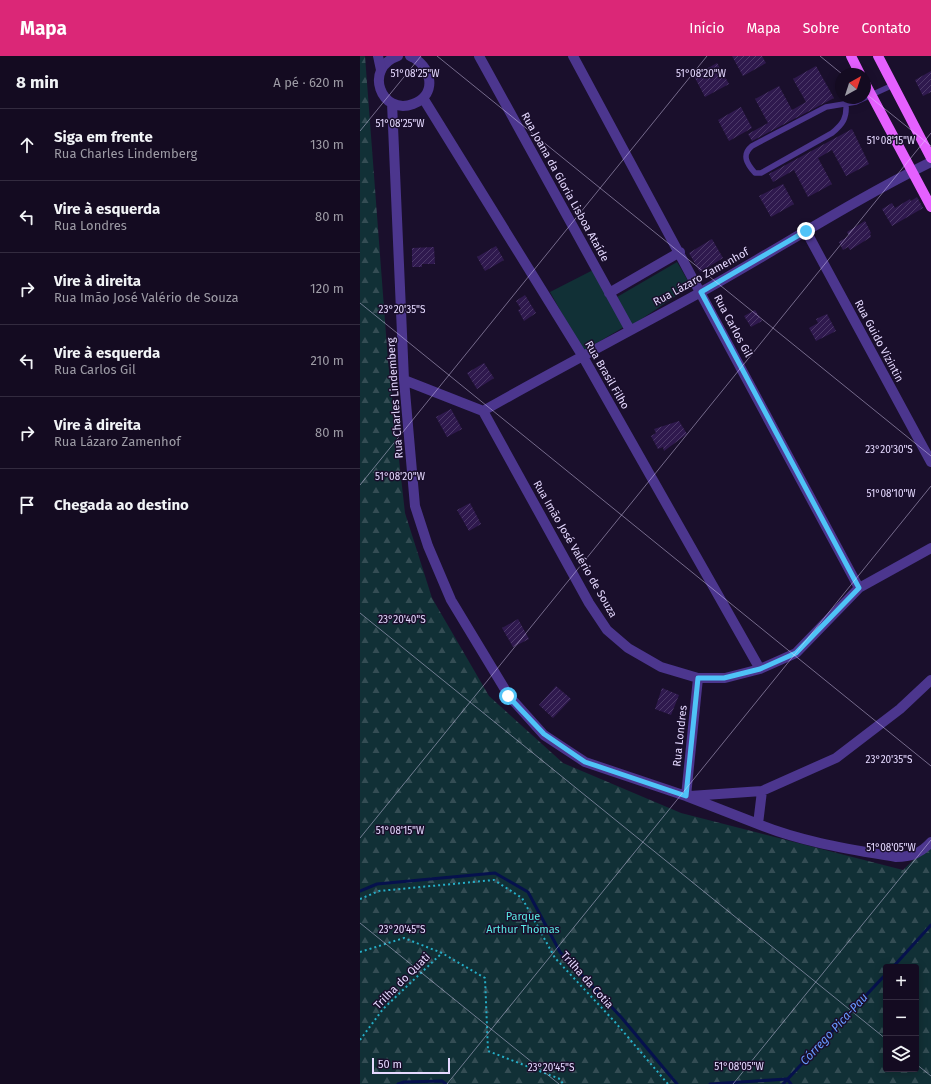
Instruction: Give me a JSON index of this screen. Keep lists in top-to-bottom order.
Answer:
{
  "streets": {
    "street": [
      "Rua Joana da Gloria Lisboa Ataíde",
      "Rua Lázaro Zamenhof",
      "Rua Carlos Gil",
      "Rua Guido Vizintin",
      "Rua Brasil Filho",
      "Rua Charles Lindemberg",
      "Rua Imão José Valério de Souza",
      "Rua Londres"
    ],
    "path": ["Trilha da Cotia", "Trilha do Quati"]
  },
  "crossings": [
    ["Rua Joana da Gloria Lisboa Ataíde", "Rua Lázaro Zamenhof"],
    ["Rua Lázaro Zamenhof", "Rua Carlos Gil"],
    ["Rua Lázaro Zamenhof", "Rua Guido Vizintin"],
    ["Rua Lázaro Zamenhof", "Rua Brasil Filho"],
    ["Rua Lázaro Zamenhof", "Rua Imão José Valério de Souza"],
    ["Rua Carlos Gil", "Rua Imão José Valério de Souza"],
    ["Rua Brasil Filho", "Rua Imão José Valério de Souza"],
    ["Rua Charles Lindemberg", "Rua Londres"],
    ["Rua Imão José Valério de Souza", "Rua Londres"]
  ],
  "water": ["Córrego Pica-Pau"],
  "parks": ["Parque Arthur Thomas"],
  "scale_bar": "50 m",
  "north": "top right",
  "page": {
    "header": "Mapa",
    "nav": [
      "Início",
      "Mapa",
      "Sobre",
      "Contato"
    ],
    "heading": ["8 min", "A pé · 620 m"],
    "list": [
      ["Siga em frente", "Rua Charles Lindemberg", "130 m"],
      ["Vire à esquerda", "Rua Londres", "80 m"],
      ["Vire à direita", "Rua Imão José Valério de Souza", "120 m"],
      ["Vire à esquerda", "Rua Carlos Gil", "210 m"],
      ["Vire à direita", "Rua Lázaro Zamenhof", "80 m"],
      "Chegada ao destino"
    ],
    "map_buttons": ["+", "−"],
    "scale": "50 m"
  },
  "coordinates": [
    "51°08'25\"W",
    "51°08'20\"W",
    "51°08'15\"W",
    "23°20'35\"S",
    "23°20'30\"S",
    "51°08'10\"W",
    "23°20'40\"S",
    "51°08'05\"W",
    "23°20'45\"S"
  ]
}
